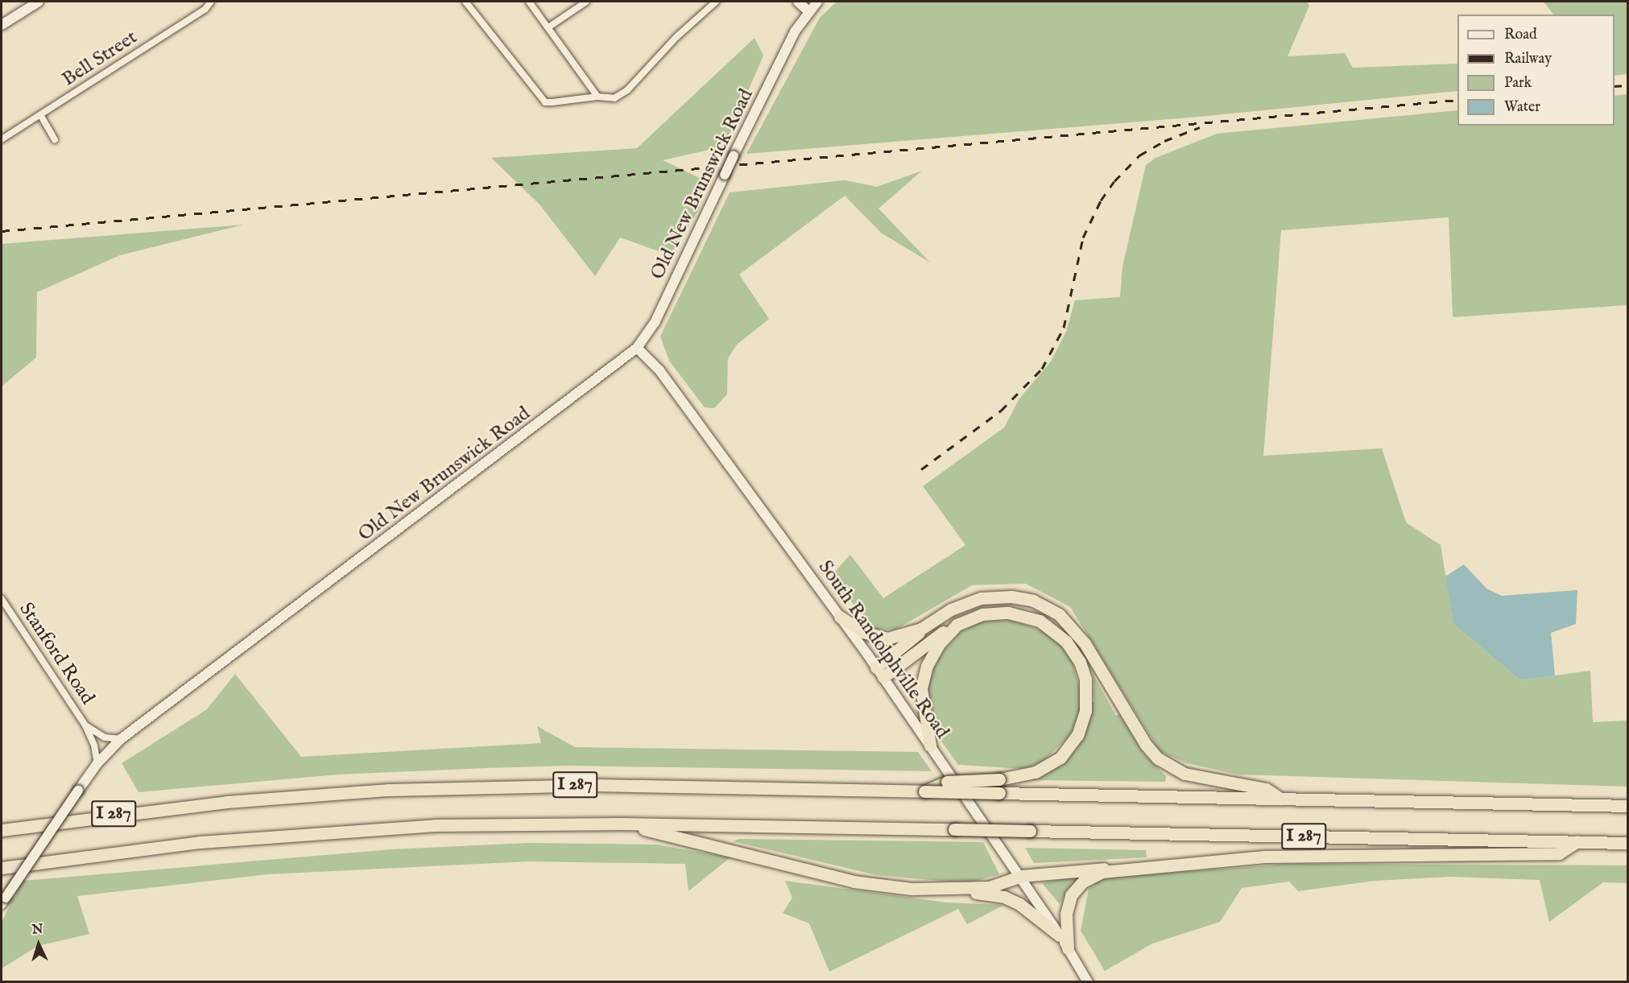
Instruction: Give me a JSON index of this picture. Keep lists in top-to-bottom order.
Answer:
{
  "streets": {
    "highway": ["I 287"],
    "main road": ["Old New Brunswick Road", "South Randolphville Road"],
    "street": ["Bell Street", "Stanford Road"]
  },
  "crossings": [
    ["Old New Brunswick Road", "South Randolphville Road"],
    ["Old New Brunswick Road", "Stanford Road"]
  ],
  "legend": [
    "Road",
    "Railway",
    "Park",
    "Water"
  ],
  "north": "top"
}
